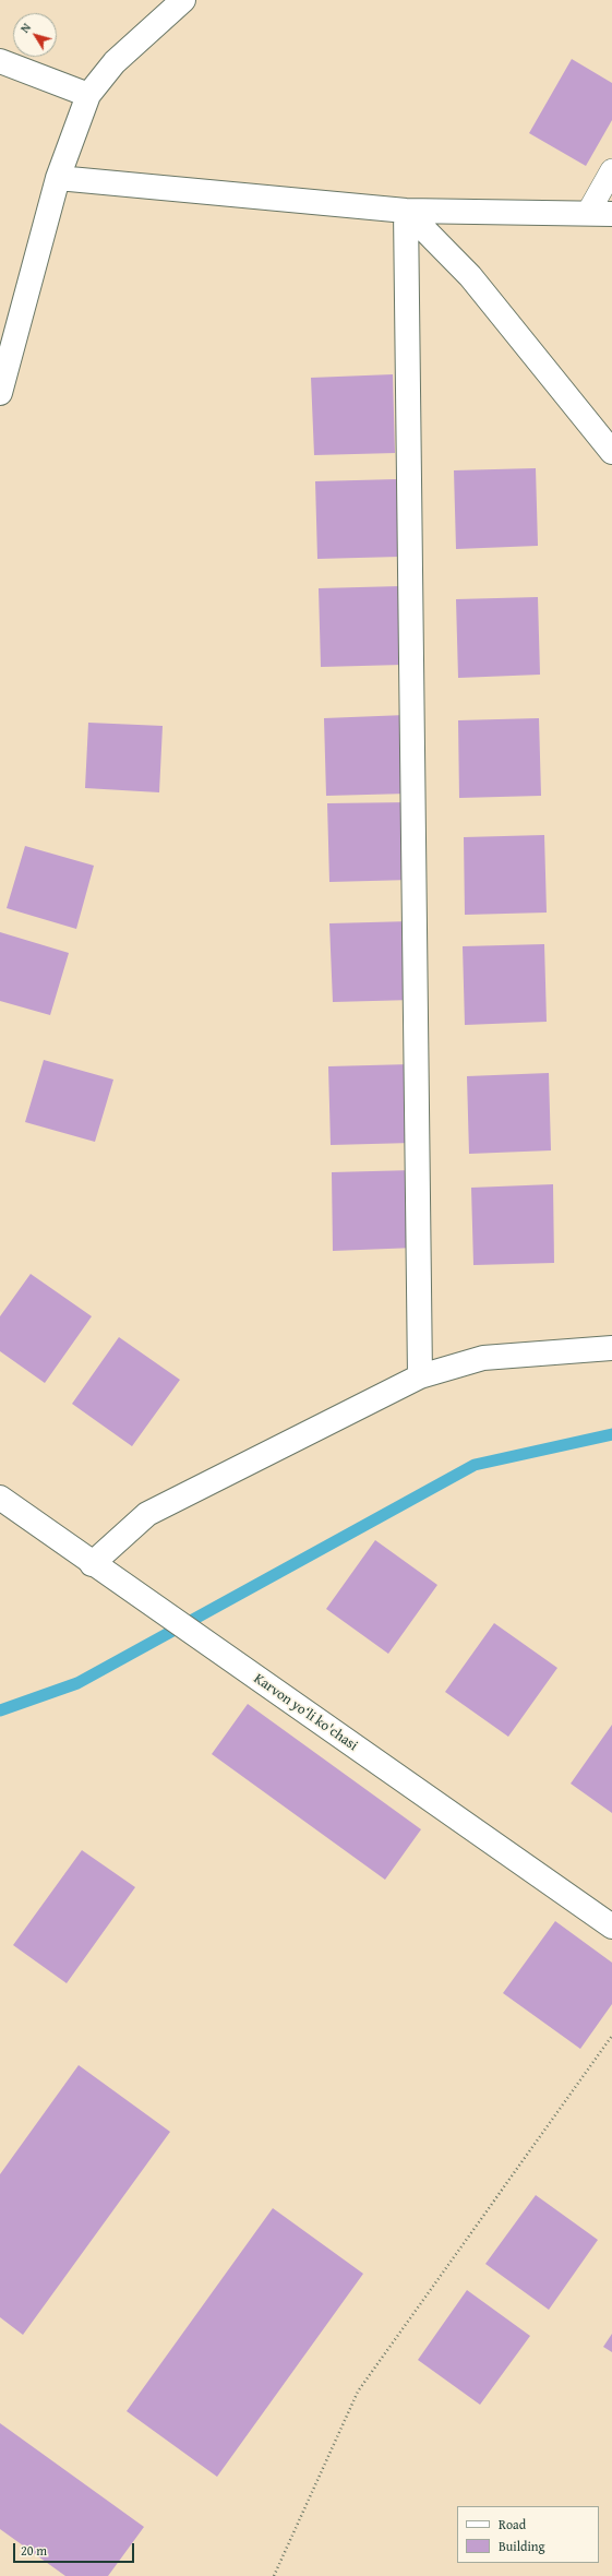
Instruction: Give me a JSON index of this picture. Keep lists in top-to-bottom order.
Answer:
{
  "streets": {
    "street": ["Karvon yo‘li ko'chasi"]
  },
  "legend": ["Road", "Building"],
  "scale_bar": "20 m",
  "north": "top left"
}
